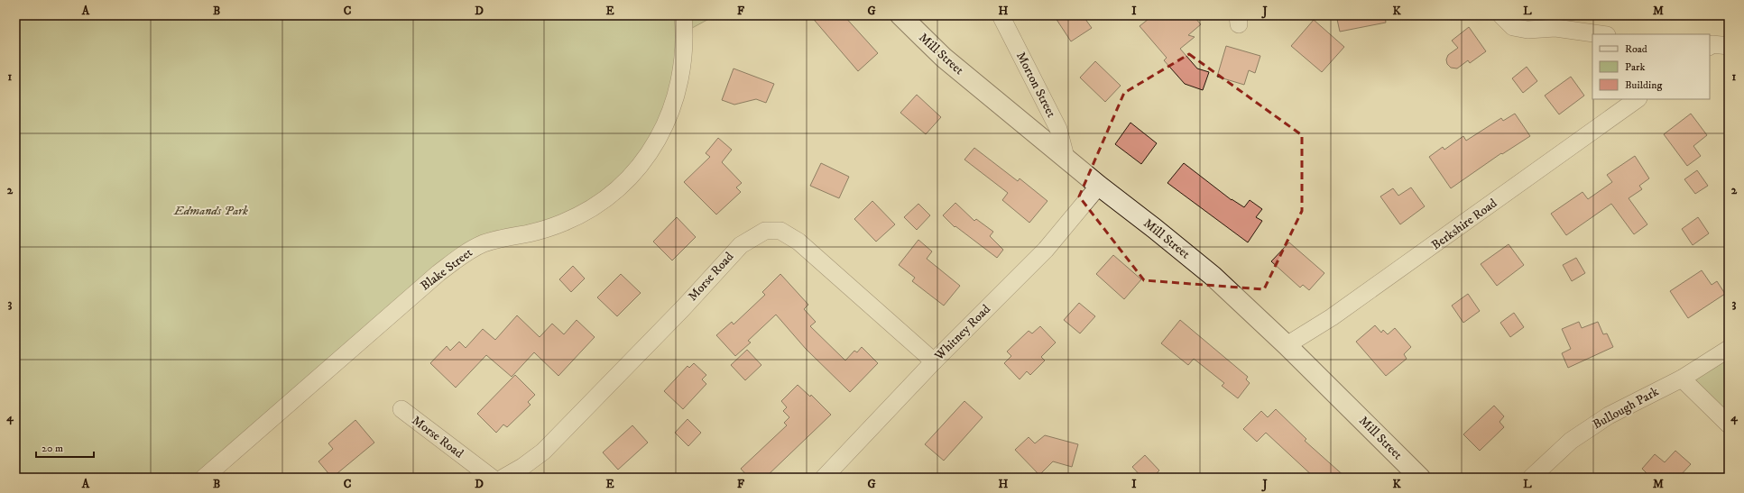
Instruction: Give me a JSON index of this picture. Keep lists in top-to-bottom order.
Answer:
{
  "streets": {
    "street": [
      "Mill Street",
      "Morton Street",
      "Berkshire Road",
      "Blake Street",
      "Morse Road",
      "Whitney Road",
      "Bullough Park"
    ]
  },
  "crossings": [
    ["Mill Street", "Morton Street"],
    ["Mill Street", "Berkshire Road"],
    ["Mill Street", "Whitney Road"],
    ["Morse Road", "Whitney Road"]
  ],
  "parks": ["Edmands Park"],
  "legend": ["Road", "Park", "Building"],
  "scale_bar": "20 m",
  "grid": {
    "columns": [
      "A",
      "B",
      "C",
      "D",
      "E",
      "F",
      "G",
      "H",
      "I",
      "J",
      "K",
      "L",
      "M"
    ],
    "rows": [
      "1",
      "2",
      "3",
      "4"
    ]
  }
}
